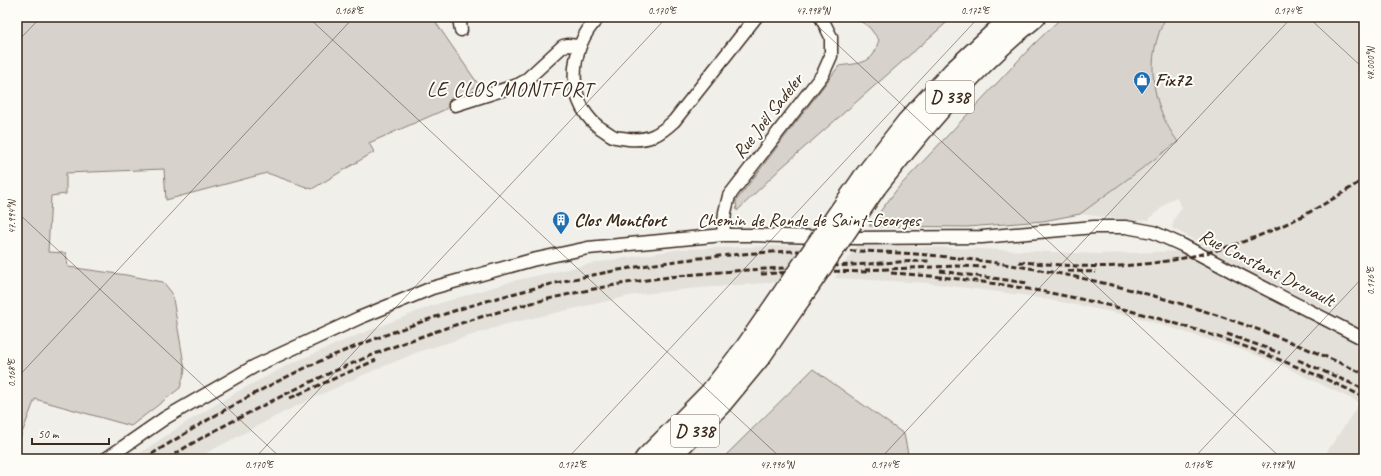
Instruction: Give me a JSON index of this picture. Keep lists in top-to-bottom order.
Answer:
{
  "streets": {
    "highway": ["D 338"],
    "street": ["Rue Joël Sadeler", "Chemin de Ronde de Saint-Georges", "Rue Constant Drouault"]
  },
  "crossings": [
    ["Rue Joël Sadeler", "Chemin de Ronde de Saint-Georges"],
    ["Chemin de Ronde de Saint-Georges", "Rue Constant Drouault"]
  ],
  "districts": ["LE CLOS MONTFORT"],
  "places": {
    "shop": ["Fix72"],
    "building": ["Clos Montfort"]
  },
  "scale_bar": "50 m",
  "coordinates": [
    "0.168°E",
    "0.170°E",
    "47.998°N",
    "0.172°E",
    "0.174°E",
    "48.000°N",
    "47.994°N",
    "0.176°E",
    "47.996°N"
  ]
}
